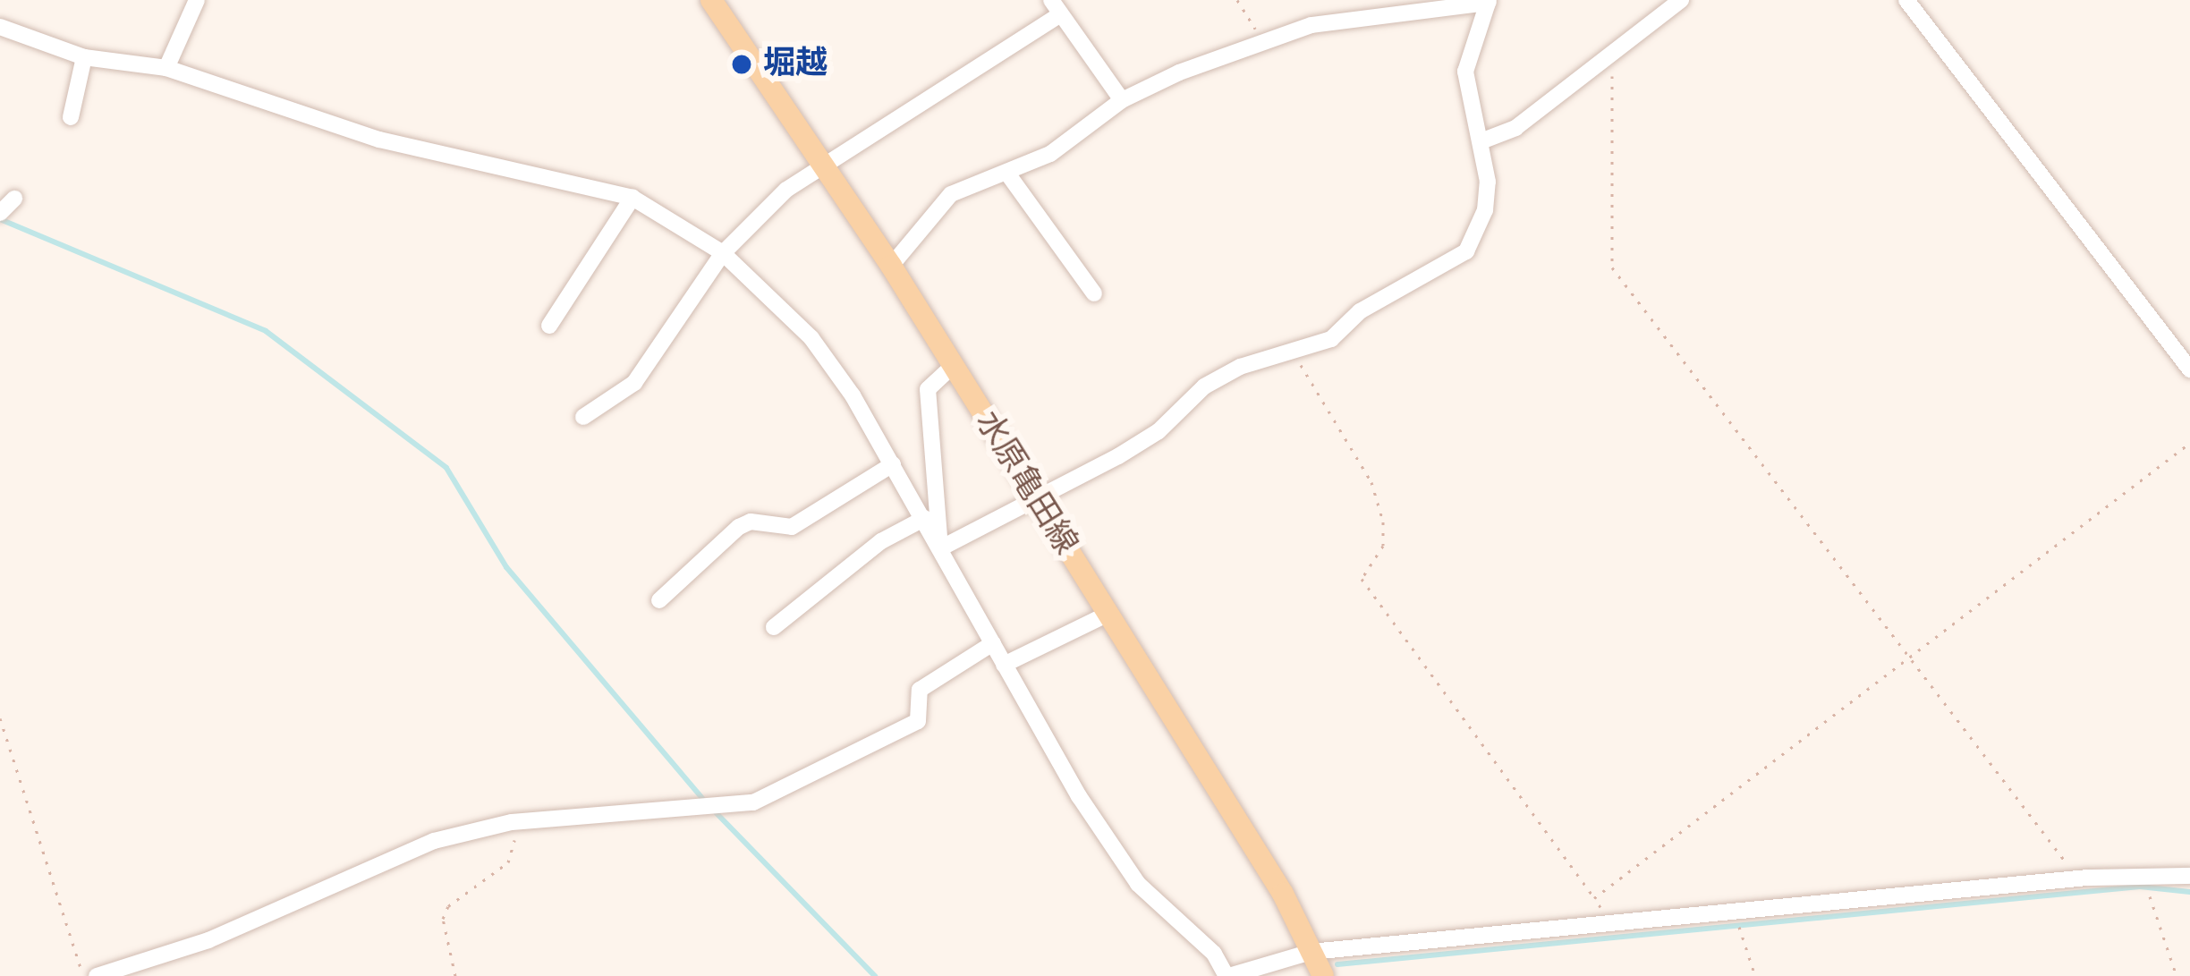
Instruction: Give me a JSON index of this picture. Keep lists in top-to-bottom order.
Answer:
{
  "streets": {
    "main road": ["水原亀田線"]
  },
  "places": ["堀越"]
}
